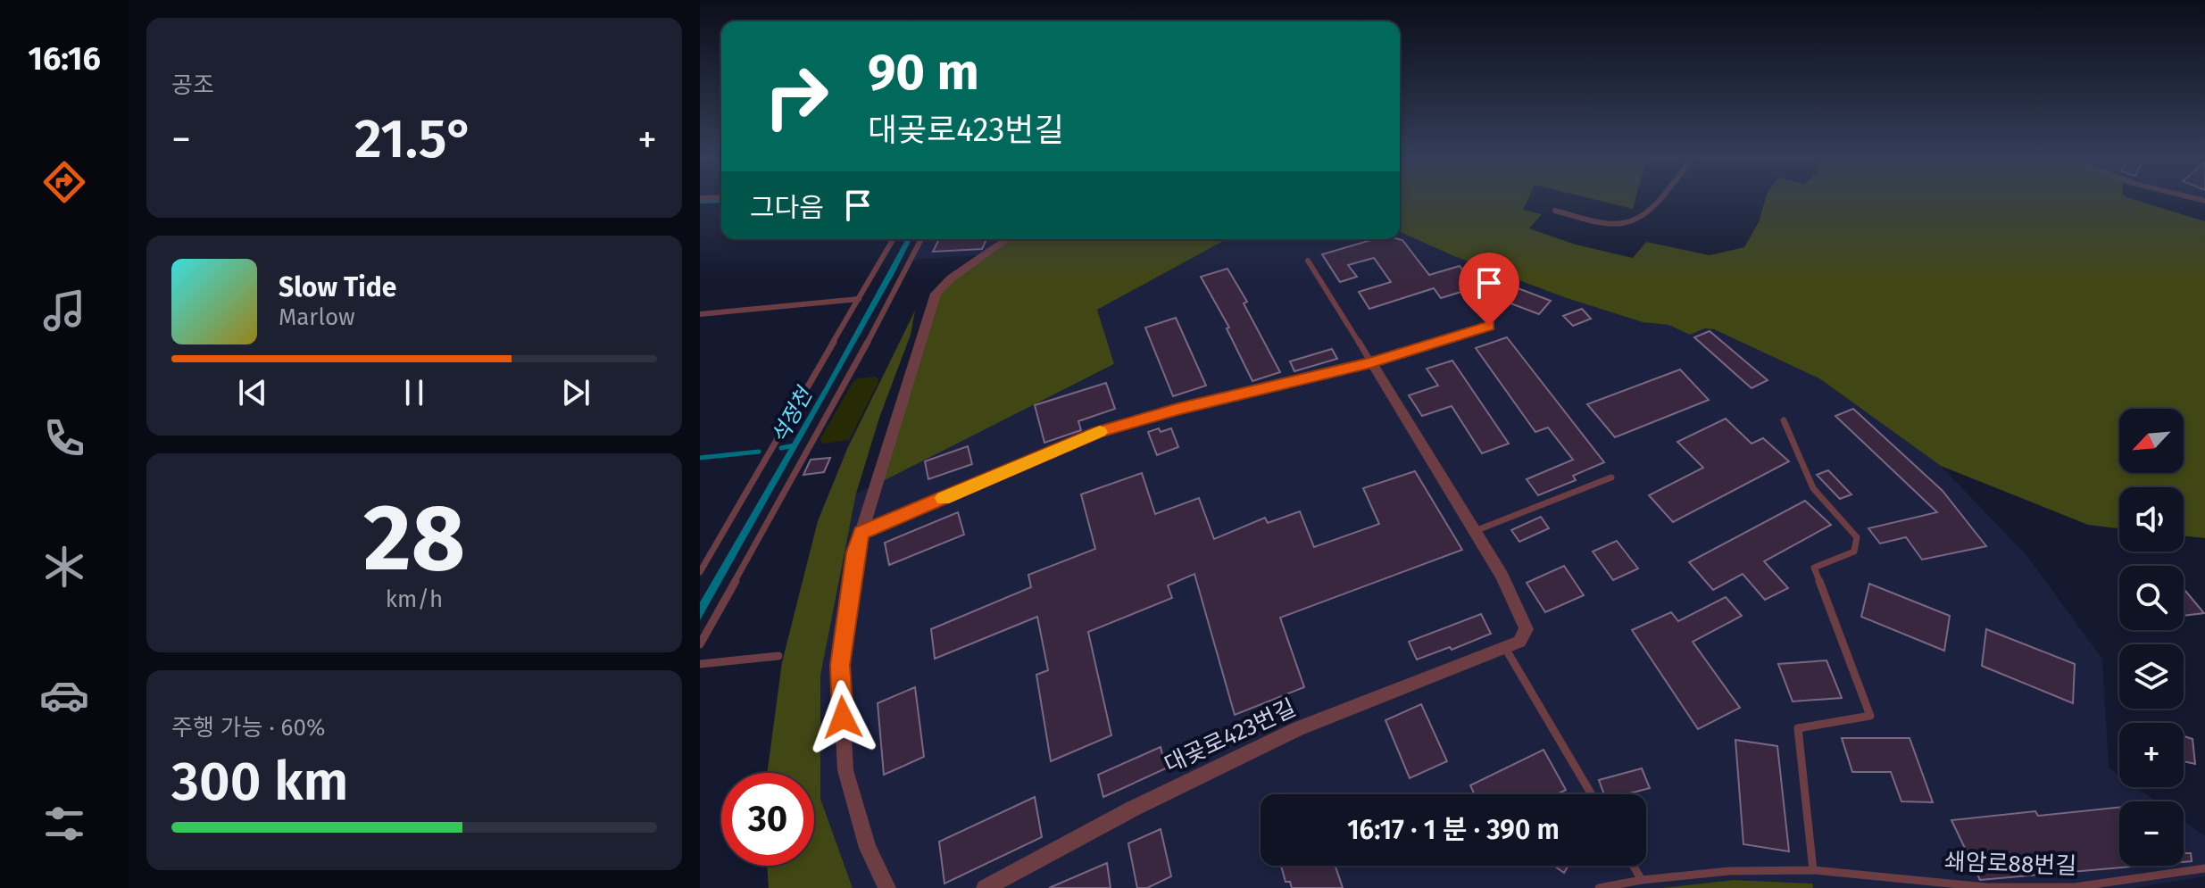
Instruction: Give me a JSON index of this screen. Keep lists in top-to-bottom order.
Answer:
{
  "streets": {
    "street": ["대곶로423번길"],
    "lane": ["쇄암로88번길"]
  },
  "water": ["석정천"],
  "north": "bottom left",
  "page": {
    "tabs": "16:16",
    "tile": [
      "공조",
      ["28", "km/h"],
      ["주행 가능 · 60%", "300 km"]
    ],
    "turn": ["90 m", "대곶로423번길"],
    "heat": ["−", "21.5°", "+"],
    "then": "그다음",
    "song": ["Slow Tide", "Marlow"],
    "map_buttons": ["+", "−"],
    "limit": "30",
    "trip": "16:17 · 1 분 · 390 m"
  }
}
